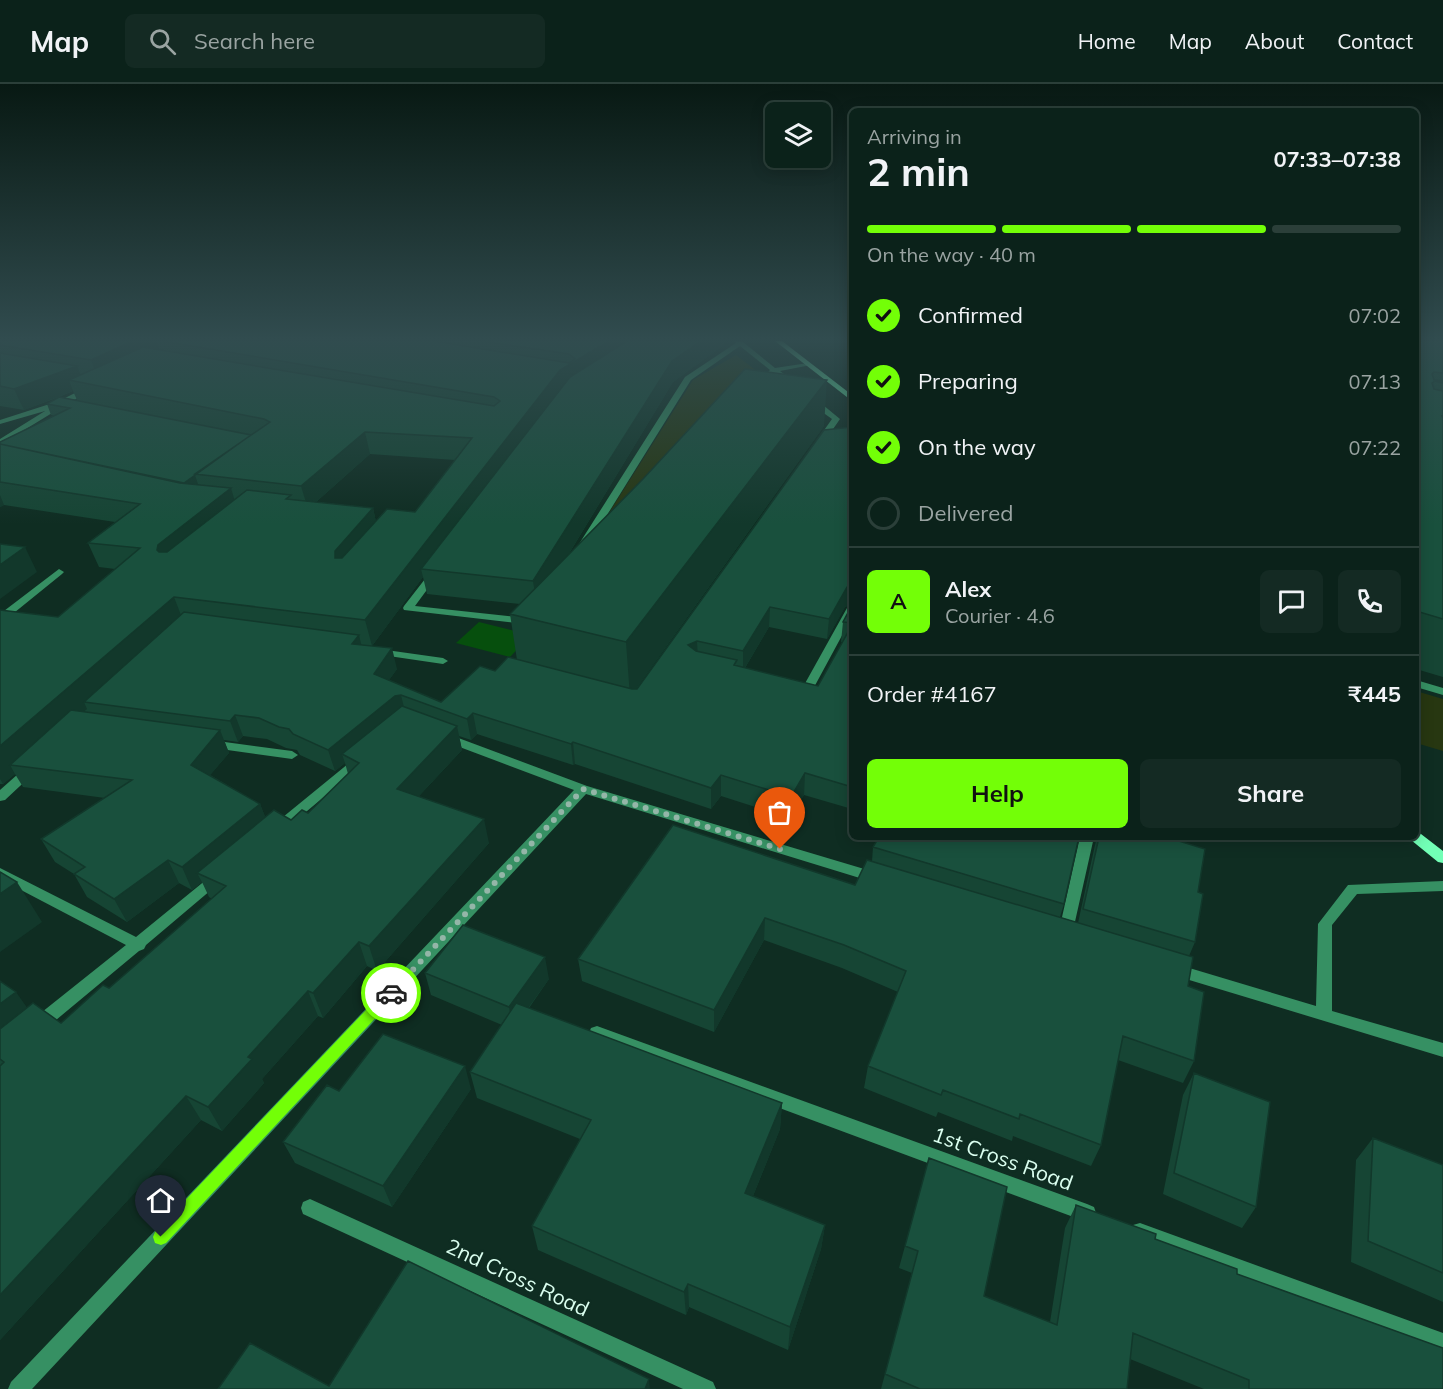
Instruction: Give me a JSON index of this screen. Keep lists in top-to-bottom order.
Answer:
{
  "streets": {
    "street": ["1st Cross Road", "2nd Cross Road"]
  },
  "page": {
    "header": "Map",
    "search": "Search here",
    "nav": [
      "Home",
      "Map",
      "About",
      "Contact"
    ],
    "heading": ["2 min", "Arriving in", "07:33–07:38"],
    "panel": [
      "Alex",
      "Courier · 4.6",
      "Order #4167",
      "₹445"
    ],
    "bar": "On the way · 40 m",
    "list": [
      ["Confirmed", "07:02"],
      ["Preparing", "07:13"],
      ["On the way", "07:22"],
      "Delivered"
    ],
    "round": "A",
    "buttons": ["Help", "Share"]
  }
}
